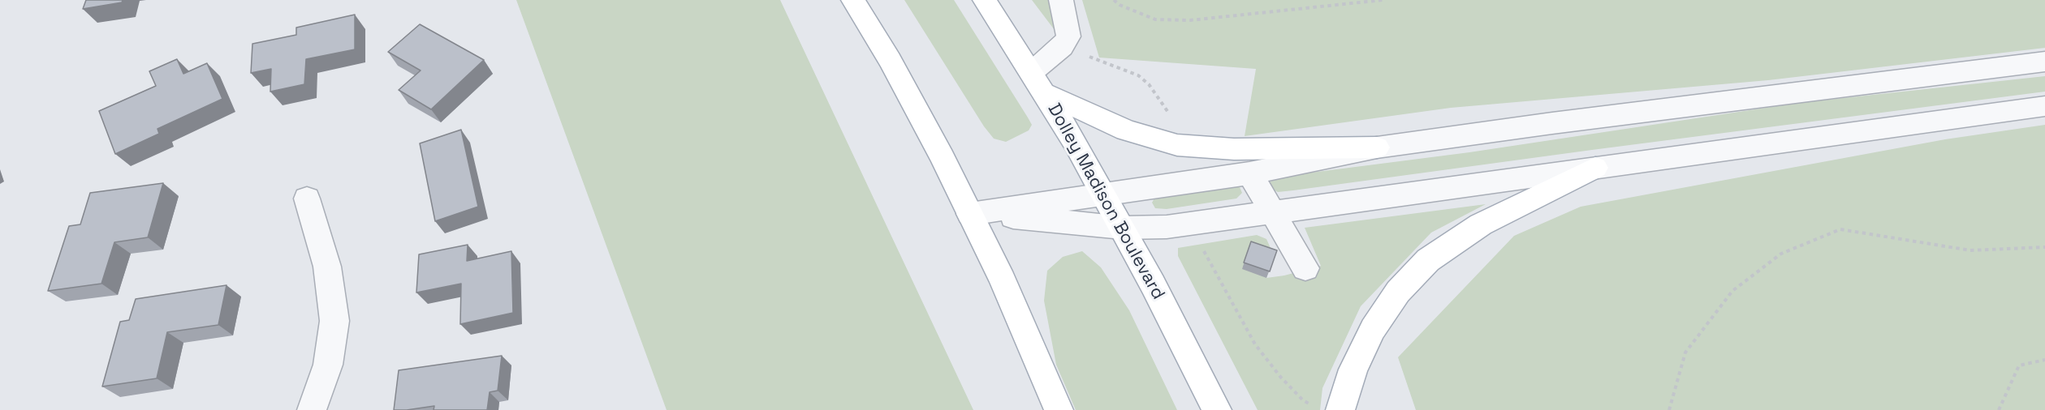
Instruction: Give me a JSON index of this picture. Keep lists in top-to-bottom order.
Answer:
{
  "streets": {
    "main road": ["Dolley Madison Boulevard"]
  }
}
